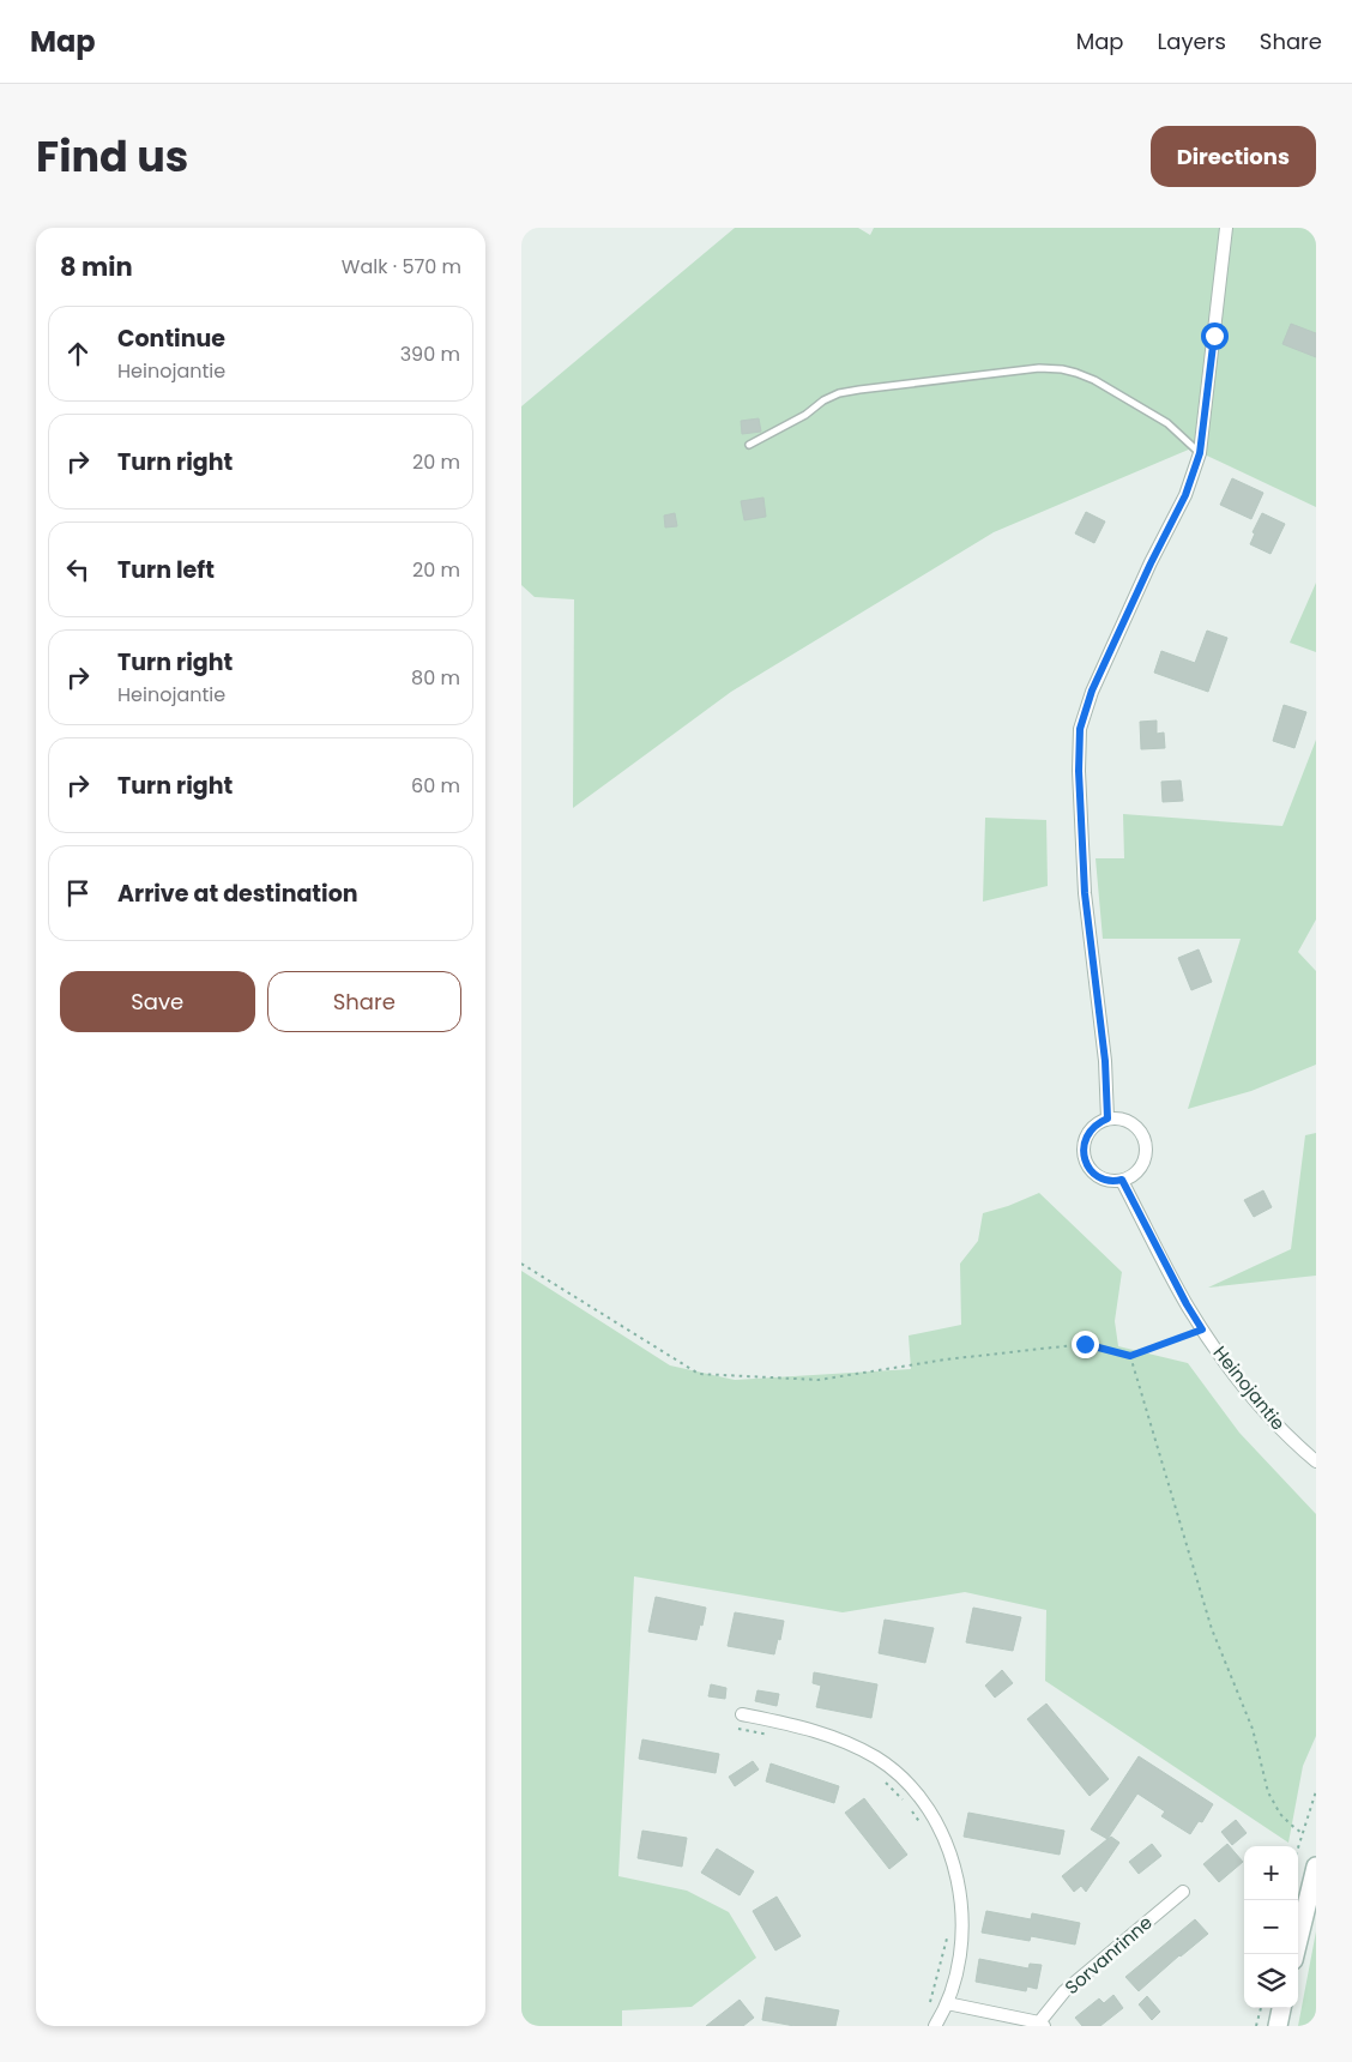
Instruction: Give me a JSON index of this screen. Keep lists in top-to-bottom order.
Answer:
{
  "streets": {
    "street": ["Heinojantie", "Sorvanrinne"]
  },
  "page": {
    "header": "Map",
    "nav": ["Map", "Layers", "Share"],
    "title": "Find us",
    "buttons": [
      "Directions",
      ["Save", "Share"]
    ],
    "heading": ["8 min", "Walk · 570 m"],
    "list": [
      ["Continue", "Heinojantie", "390 m"],
      ["Turn right", "20 m"],
      ["Turn left", "20 m"],
      ["Turn right", "Heinojantie", "80 m"],
      ["Turn right", "60 m"],
      "Arrive at destination"
    ],
    "map_buttons": ["+", "−"]
  }
}
